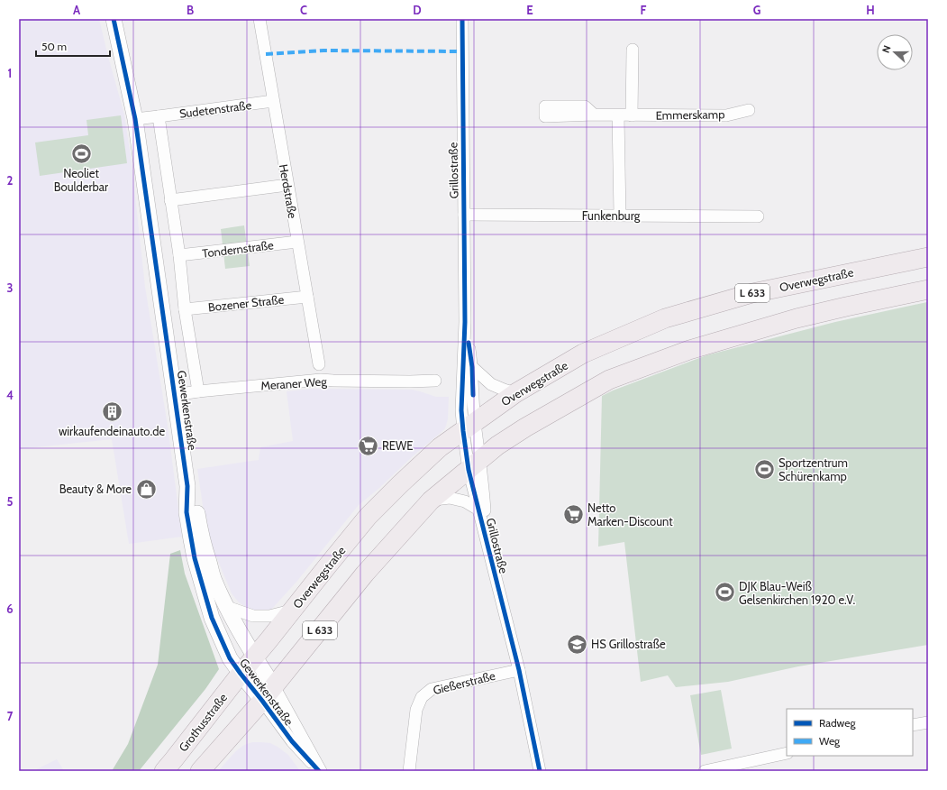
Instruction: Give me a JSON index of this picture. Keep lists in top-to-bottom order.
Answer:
{
  "streets": {
    "main road": ["Overwegstraße", "L 633", "Grothusstraße"],
    "street": [
      "Sudetenstraße",
      "Emmerskamp",
      "Grillostraße",
      "Herdstraße",
      "Funkenburg",
      "Tondernstraße",
      "Bozener Straße",
      "Meraner Weg",
      "Gewerkenstraße",
      "Gießerstraße"
    ]
  },
  "crossings": [
    ["Sudetenstraße", "Herdstraße"],
    ["Sudetenstraße", "Gewerkenstraße"],
    ["Grillostraße", "Funkenburg"],
    ["Grillostraße", "Overwegstraße"],
    ["Grillostraße", "L 633"],
    ["Grillostraße", "Gießerstraße"],
    ["Herdstraße", "Tondernstraße"],
    ["Herdstraße", "Bozener Straße"],
    ["Tondernstraße", "Gewerkenstraße"],
    ["Overwegstraße", "Gewerkenstraße"],
    ["Overwegstraße", "Grothusstraße"],
    ["L 633", "Gewerkenstraße"],
    ["Bozener Straße", "Gewerkenstraße"],
    ["Meraner Weg", "Gewerkenstraße"],
    ["Gewerkenstraße", "Grothusstraße"]
  ],
  "places": {
    "sports": ["Neoliet Boulderbar", "Sportzentrum Schürenkamp", "DJK Blau-Weiß Gelsenkirchen 1920 e.V."],
    "building": ["wirkaufendeinauto.de"],
    "supermarket": ["REWE", "Netto Marken-Discount"],
    "shop": ["Beauty & More"],
    "school or university": ["HS Grillostraße"]
  },
  "legend": ["Radweg", "Weg"],
  "scale_bar": "50 m",
  "north": "left",
  "grid": {
    "columns": [
      "A",
      "B",
      "C",
      "D",
      "E",
      "F",
      "G",
      "H"
    ],
    "rows": [
      "1",
      "2",
      "3",
      "4",
      "5",
      "6",
      "7"
    ]
  }
}
